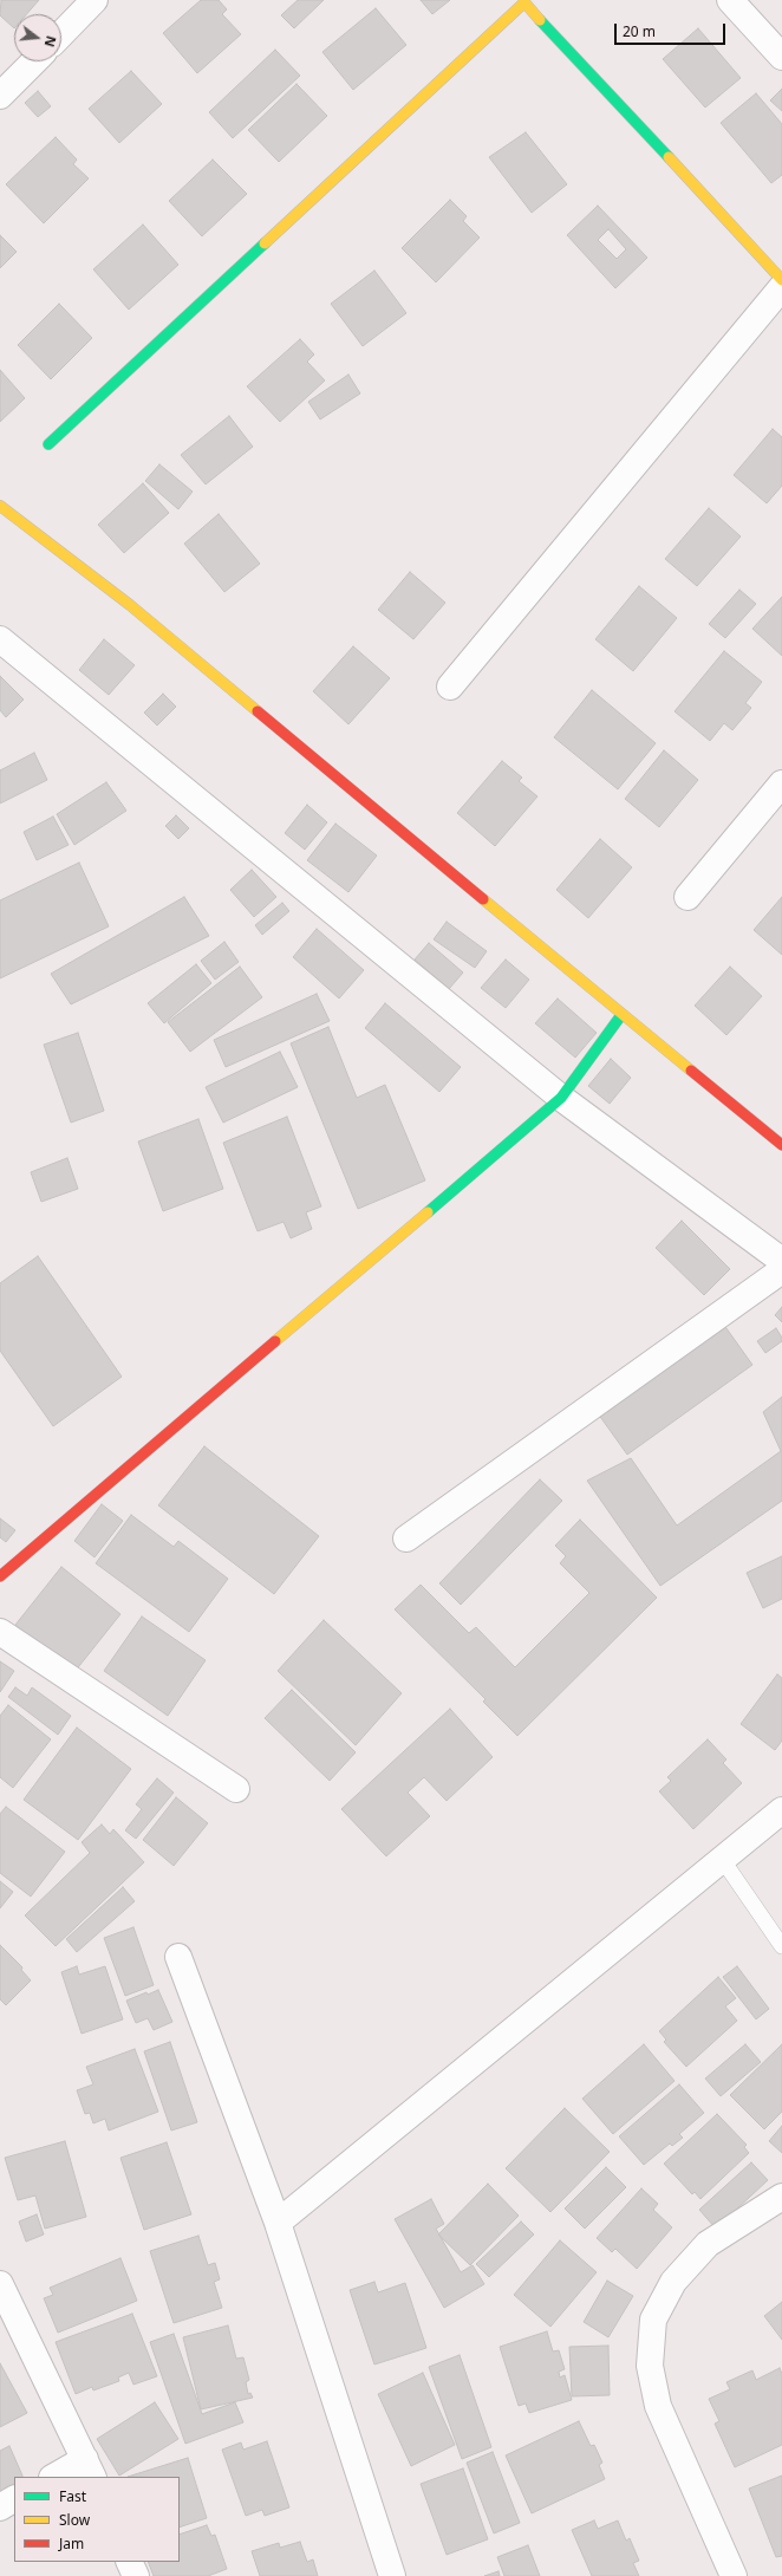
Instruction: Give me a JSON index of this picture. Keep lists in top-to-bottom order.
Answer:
{
  "legend": ["Fast", "Slow", "Jam"],
  "scale_bar": "20 m",
  "north": "right"
}
